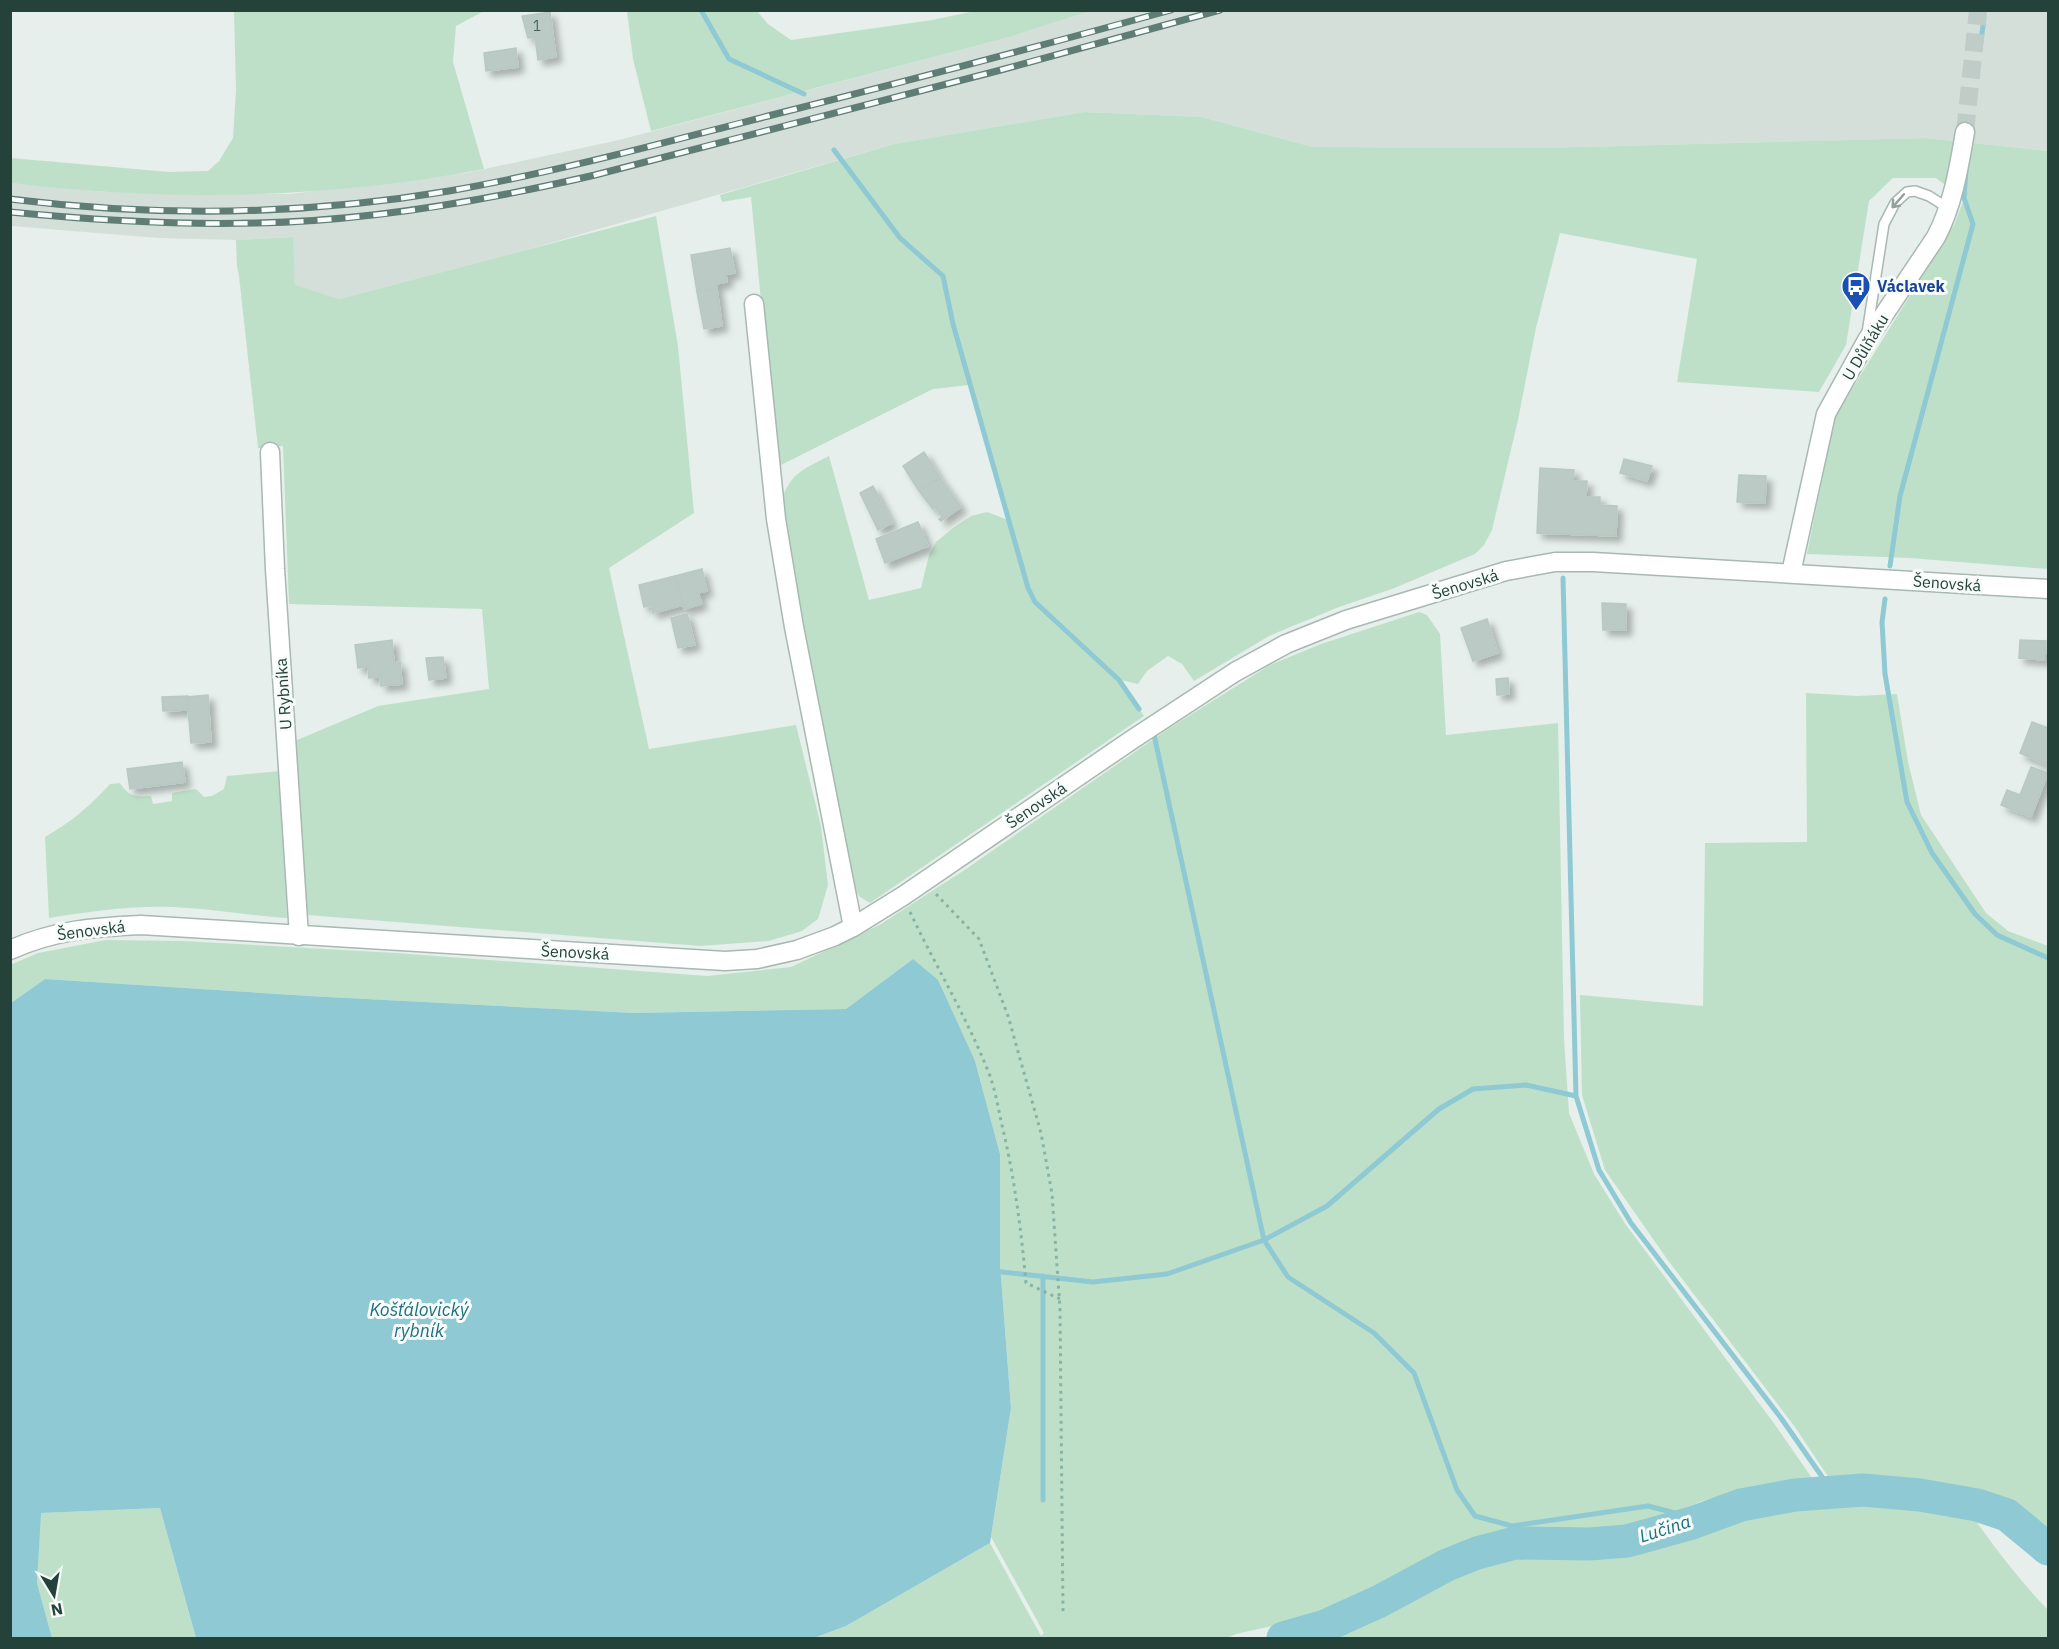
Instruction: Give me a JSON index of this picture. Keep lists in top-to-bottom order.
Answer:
{
  "streets": {
    "street": ["U Důlňáku", "Šenovská", "U Rybníka"]
  },
  "crossings": [
    ["U Důlňáku", "Šenovská"],
    ["Šenovská", "U Rybníka"]
  ],
  "water": ["Košťálovický rybník", "Lučina"],
  "places": {
    "bus stop": ["Václavek"]
  },
  "house_numbers": ["1"],
  "north": "bottom"
}
